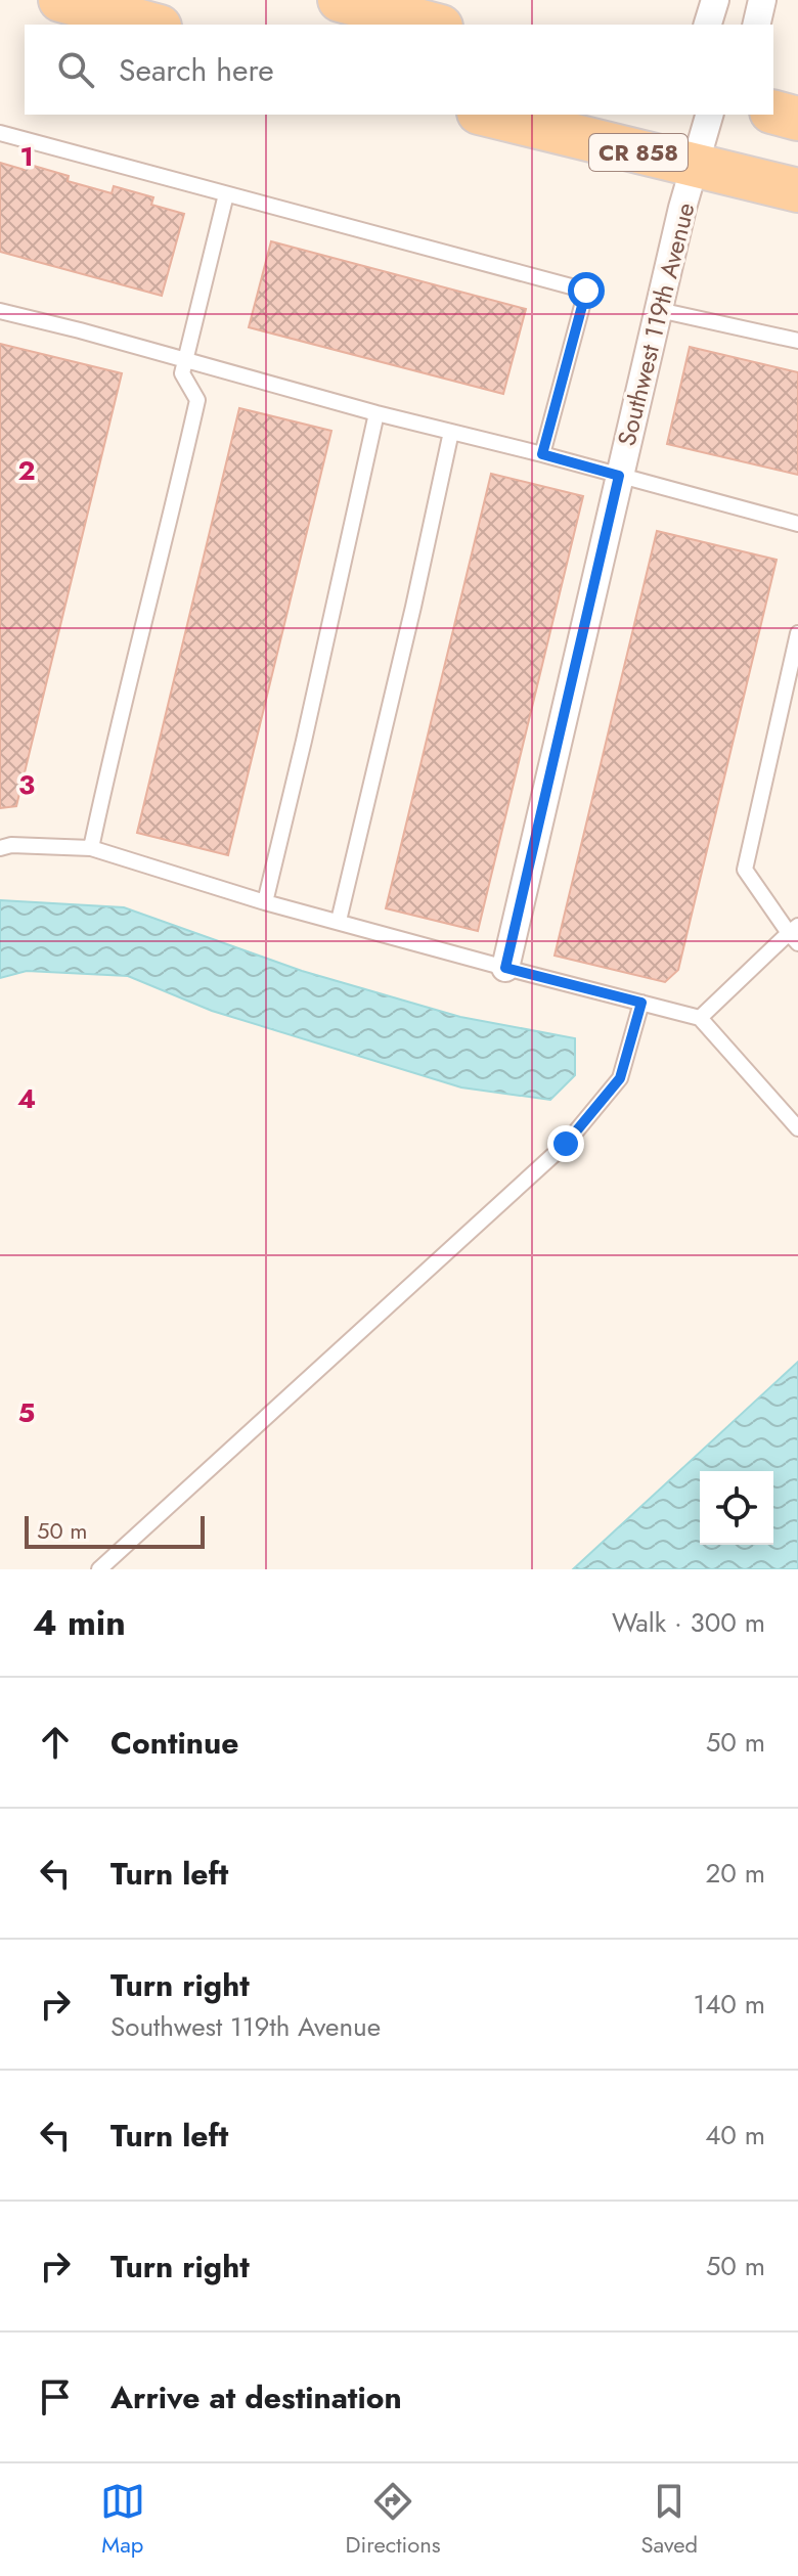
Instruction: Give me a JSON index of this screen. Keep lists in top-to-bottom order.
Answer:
{
  "streets": {
    "main road": ["CR 858"],
    "street": ["Southwest 119th Avenue"]
  },
  "crossings": [
    ["CR 858", "Southwest 119th Avenue"]
  ],
  "scale_bar": "50 m",
  "page": {
    "search": "Search here",
    "scale": "50 m",
    "heading": ["4 min", "Walk · 300 m"],
    "list": [
      ["Continue", "50 m"],
      ["Turn left", "20 m"],
      ["Turn right", "Southwest 119th Avenue", "140 m"],
      ["Turn left", "40 m"],
      ["Turn right", "50 m"],
      "Arrive at destination"
    ],
    "nav": ["Map", "Directions", "Saved"]
  },
  "grid": {
    "rows": [
      "1",
      "2",
      "3",
      "4",
      "5"
    ]
  }
}
